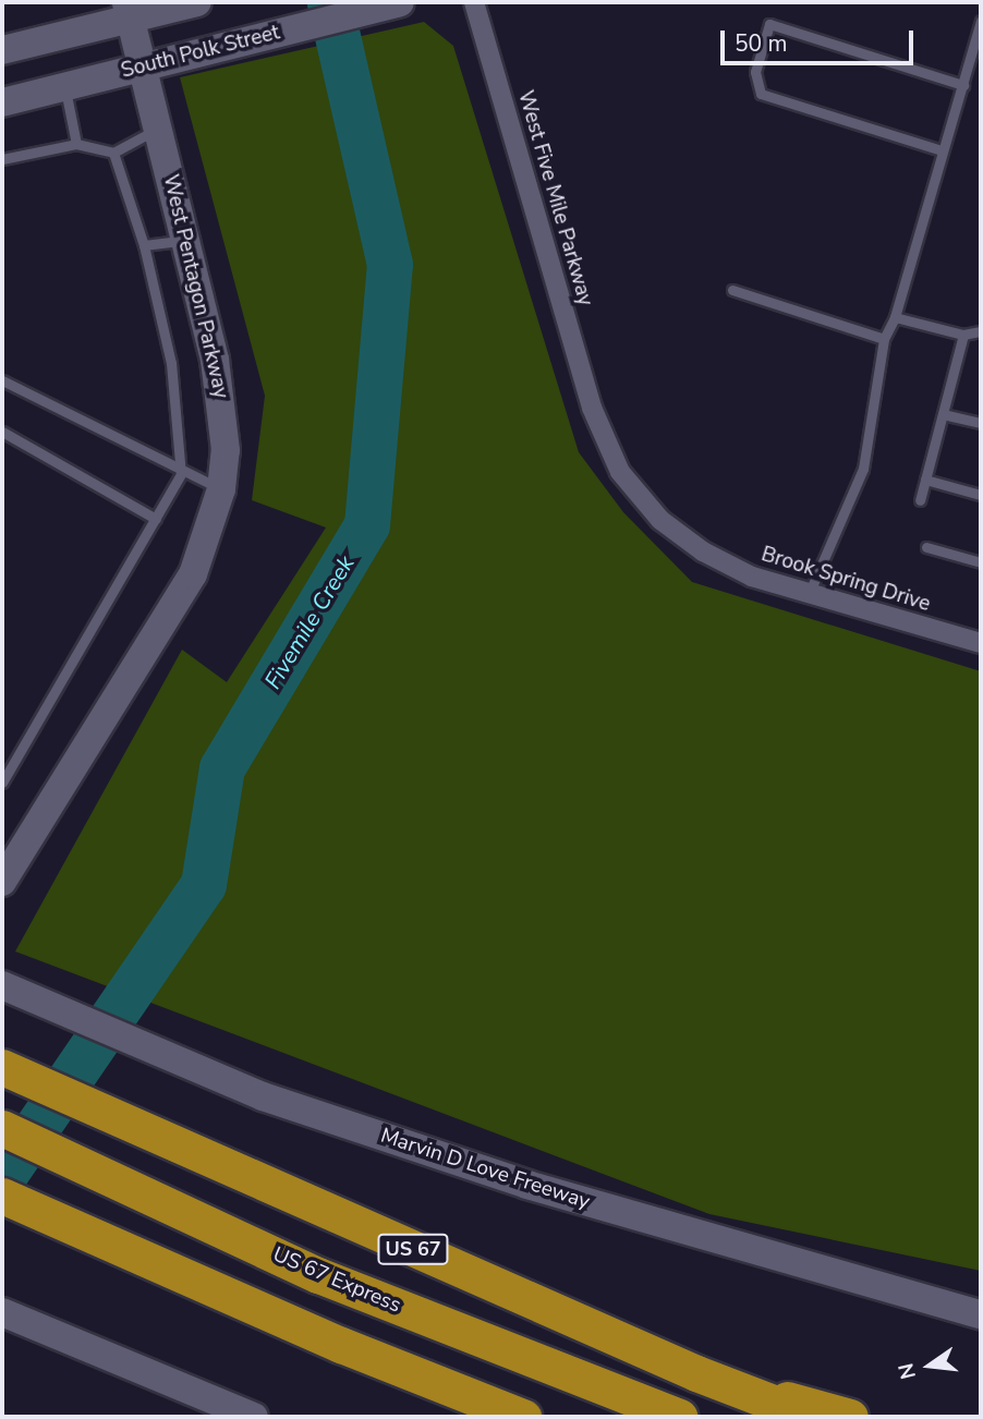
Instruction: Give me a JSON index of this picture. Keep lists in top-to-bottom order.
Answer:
{
  "streets": {
    "highway": ["US 67", "US 67 Express"],
    "main road": ["South Polk Street", "West Pentagon Parkway", "Marvin D Love Freeway"],
    "street": ["West Five Mile Parkway", "Brook Spring Drive"]
  },
  "crossings": [
    ["South Polk Street", "West Pentagon Parkway"],
    ["West Five Mile Parkway", "Brook Spring Drive"]
  ],
  "water": ["Fivemile Creek"],
  "scale_bar": "50 m",
  "north": "left"
}
